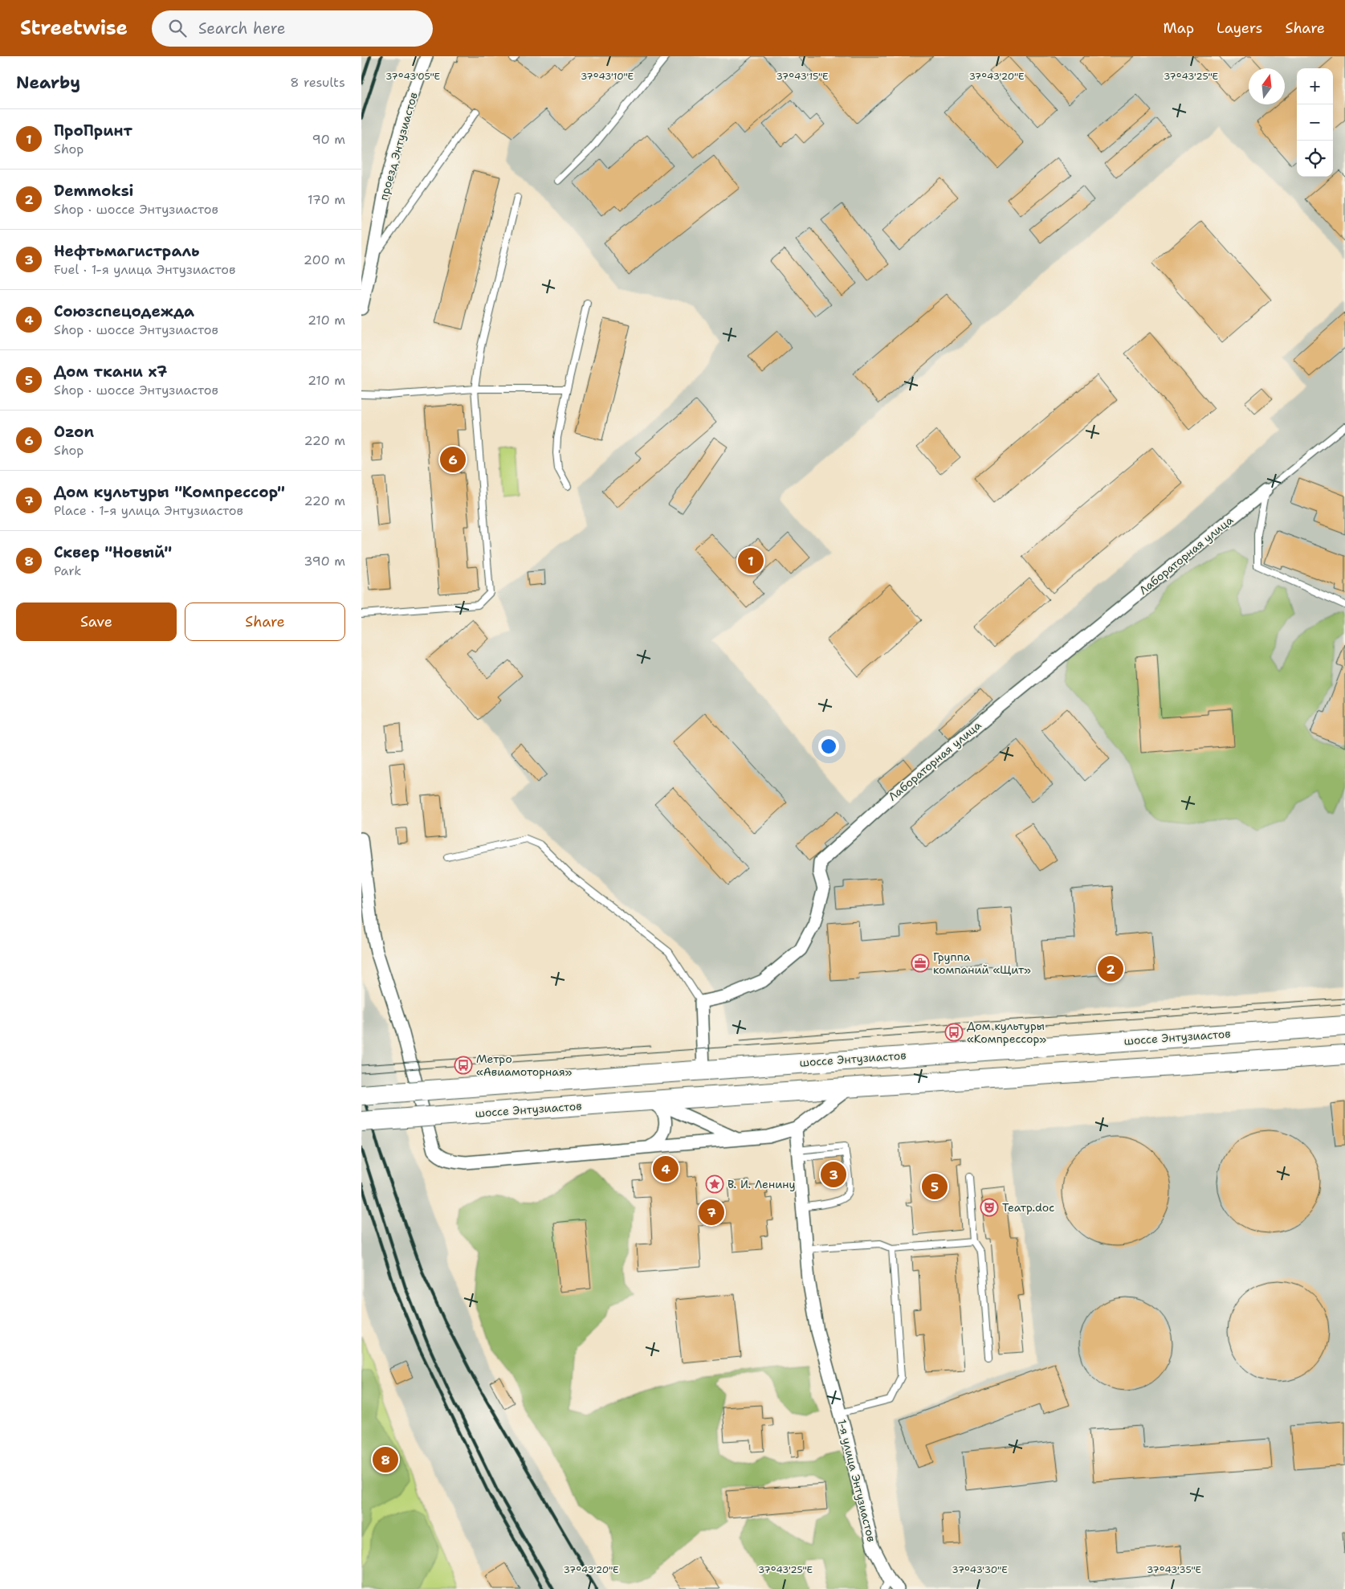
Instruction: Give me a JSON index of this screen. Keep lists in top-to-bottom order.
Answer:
{
  "streets": {
    "main road": ["шоссе Энтузиастов"],
    "street": ["проезд Энтузиастов", "Лабораторная улица", "1-я улица Энтузиастов"]
  },
  "places": {
    "office": ["Группа компаний «Щит»"],
    "bus stop": ["Дом культуры «Компрессор»", "Метро «Авиамоторная»"],
    "place": ["В. И. Ленину"],
    "theatre": ["Театр.doc"]
  },
  "north": "top",
  "page": {
    "header": "Streetwise",
    "search": "Search here",
    "nav": ["Map", "Layers", "Share"],
    "heading": ["Nearby", "8 results"],
    "map_buttons": ["+", "−"],
    "list": [
      {
        "mark": "1",
        "name": "ПроПринт",
        "note": "Shop",
        "value": "90 m"
      },
      {
        "mark": "2",
        "name": "Demmoksi",
        "note": "Shop · шоссе Энтузиастов",
        "value": "170 m"
      },
      {
        "mark": "3",
        "name": "Нефтьмагистраль",
        "note": "Fuel · 1-я улица Энтузиастов",
        "value": "200 m"
      },
      {
        "mark": "4",
        "name": "Союзспецодежда",
        "note": "Shop · шоссе Энтузиастов",
        "value": "210 m"
      },
      {
        "mark": "5",
        "name": "Дом ткани x7",
        "note": "Shop · шоссе Энтузиастов",
        "value": "210 m"
      },
      {
        "mark": "6",
        "name": "Ozon",
        "note": "Shop",
        "value": "220 m"
      },
      {
        "mark": "7",
        "name": "Дом культуры \"Компрессор\"",
        "note": "Place · 1-я улица Энтузиастов",
        "value": "220 m"
      },
      {
        "mark": "8",
        "name": "Сквер \"Новый\"",
        "note": "Park",
        "value": "390 m"
      }
    ],
    "pins": [
      "6",
      "1",
      "2",
      "4",
      "3",
      "5",
      "7",
      "8"
    ],
    "buttons": ["Save", "Share"]
  },
  "coordinates": [
    "37°43'05\"E",
    "37°43'10\"E",
    "37°43'15\"E",
    "37°43'20\"E",
    "37°43'25\"E",
    "37°43'30\"E",
    "37°43'35\"E"
  ]
}
